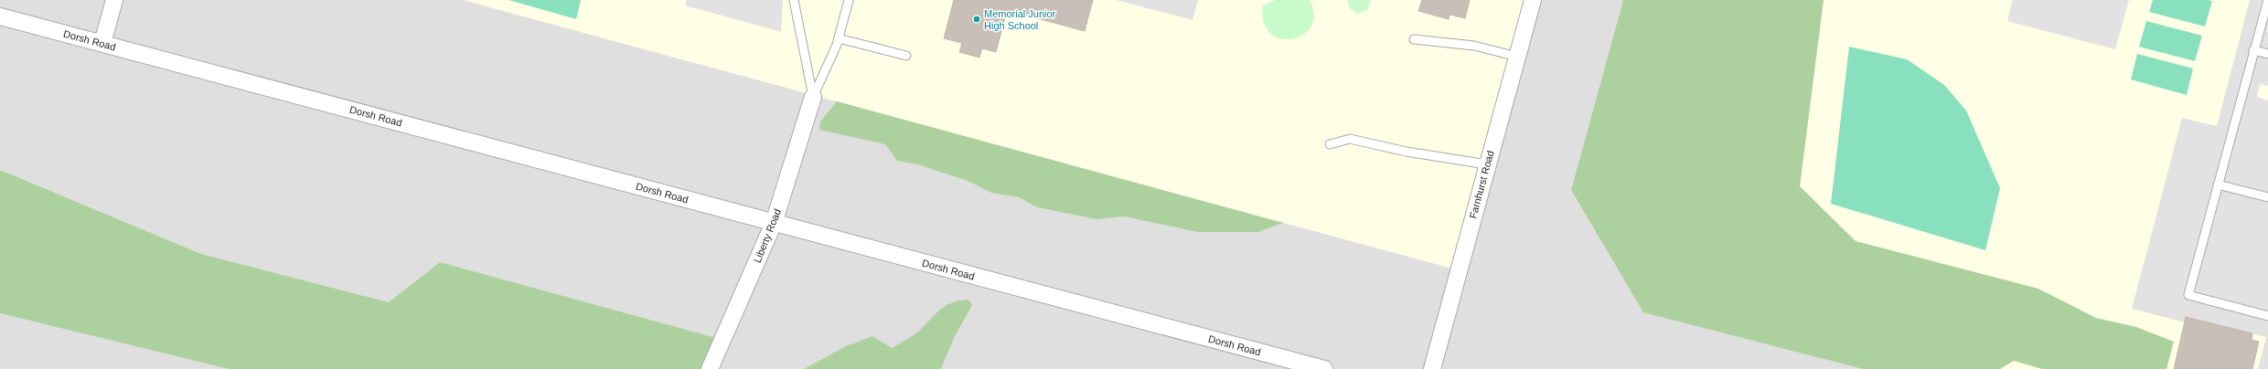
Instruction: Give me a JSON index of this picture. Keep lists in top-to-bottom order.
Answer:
{
  "streets": {
    "street": ["Dorsh Road", "Farnhurst Road", "Liberty Road"]
  },
  "crossings": [
    ["Dorsh Road", "Liberty Road"]
  ],
  "places": ["Memorial Junior High School"]
}
